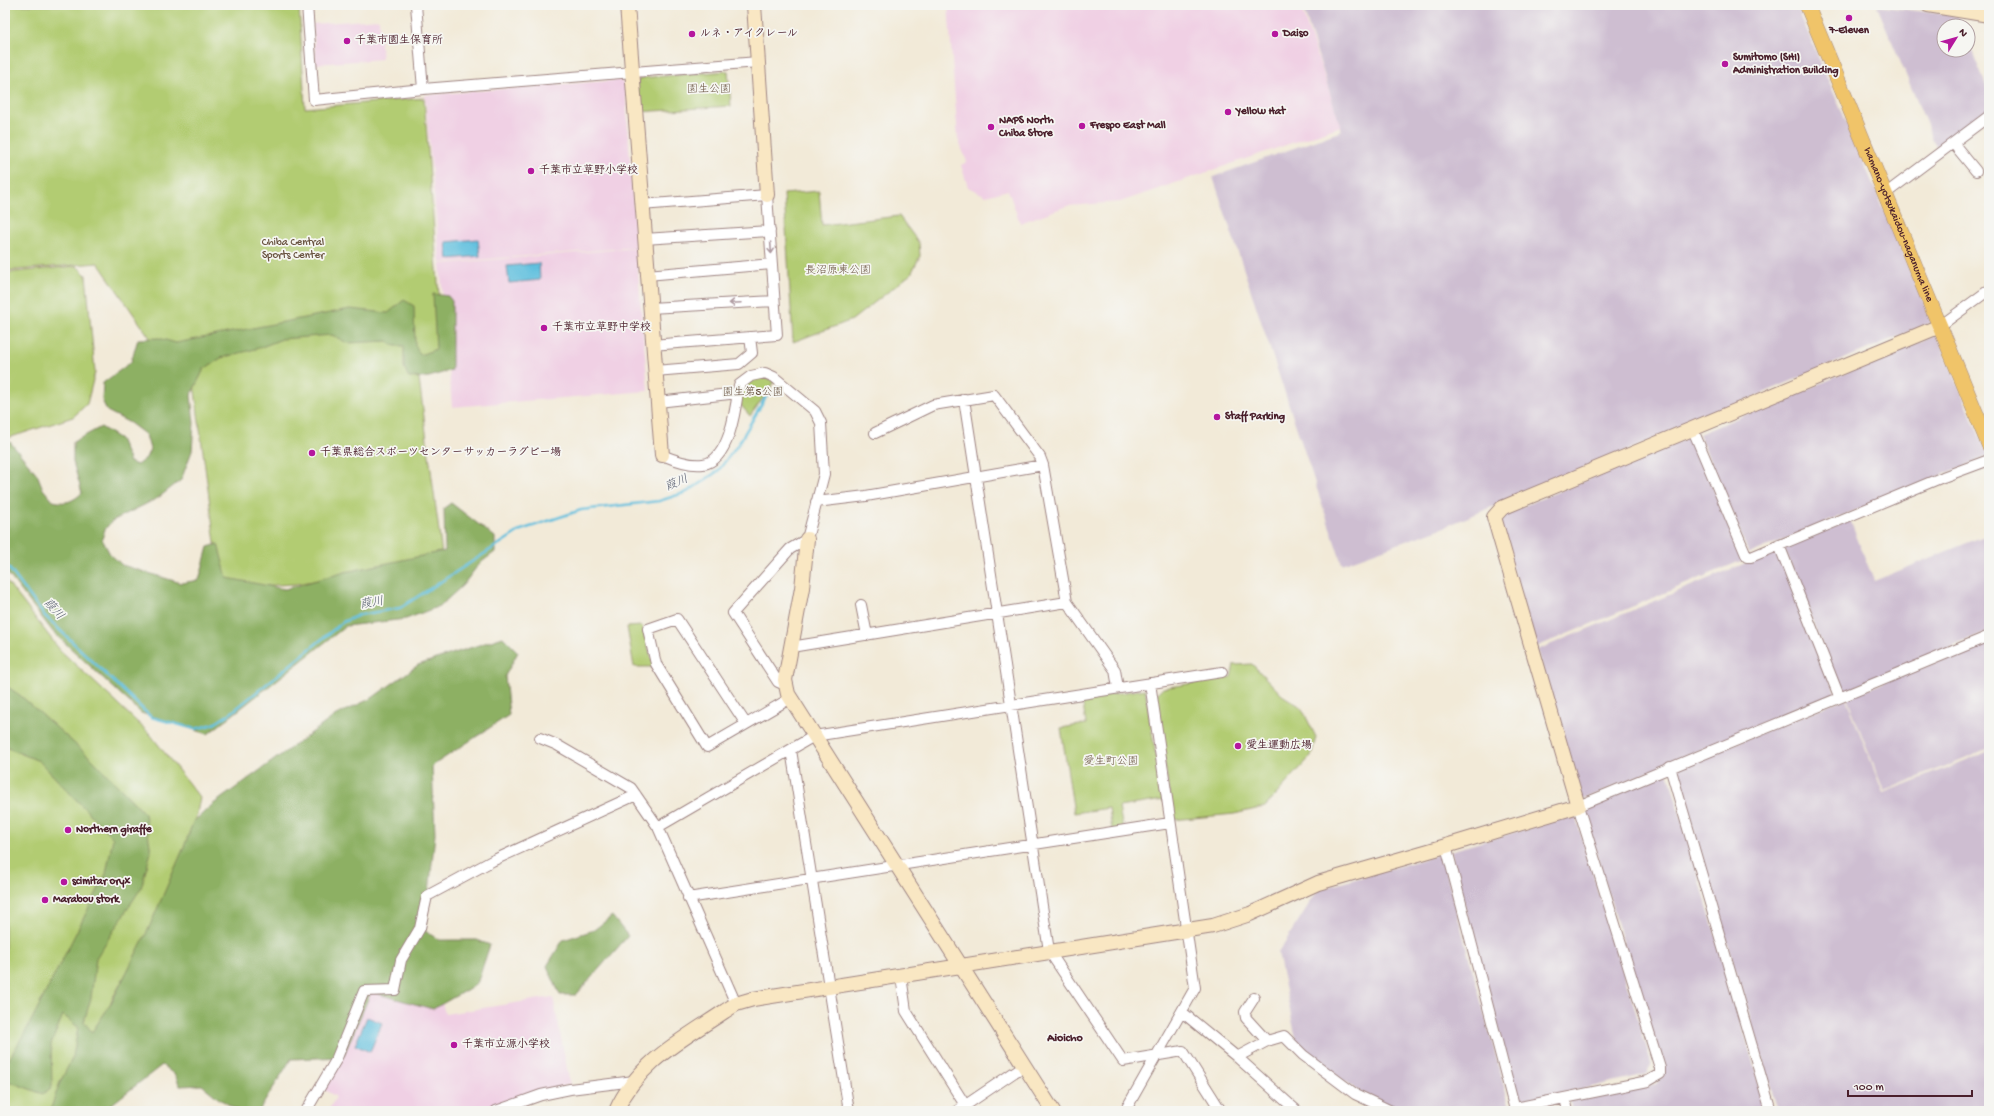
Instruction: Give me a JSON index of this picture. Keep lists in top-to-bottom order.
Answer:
{
  "streets": {
    "main road": ["hamano-yotsukaidou-naganuma line"]
  },
  "districts": ["Aioicho"],
  "water": ["葭川"],
  "parks": [
    "園生公園",
    "Chiba Central Sports Center",
    "長沼原東公園",
    "園生第5公園",
    "愛生町公園"
  ],
  "places": [
    "7-Eleven",
    "ルネ・アイクレール",
    "Daiso",
    "千葉市園生保育所",
    "Sumitomo (SHI) Administration Building",
    "Yellow Hat",
    "Frespo East Mall",
    "NAPS North Chiba Store",
    "千葉市立草野小学校",
    "千葉市立草野中学校",
    "Staff Parking",
    "千葉県総合スポーツセンターサッカーラグビー場",
    "愛生運動広場",
    "Northern giraffe",
    "scimitar oryx",
    "Marabou stork",
    "千葉市立源小学校"
  ],
  "scale_bar": "100 m",
  "north": "top right"
}
